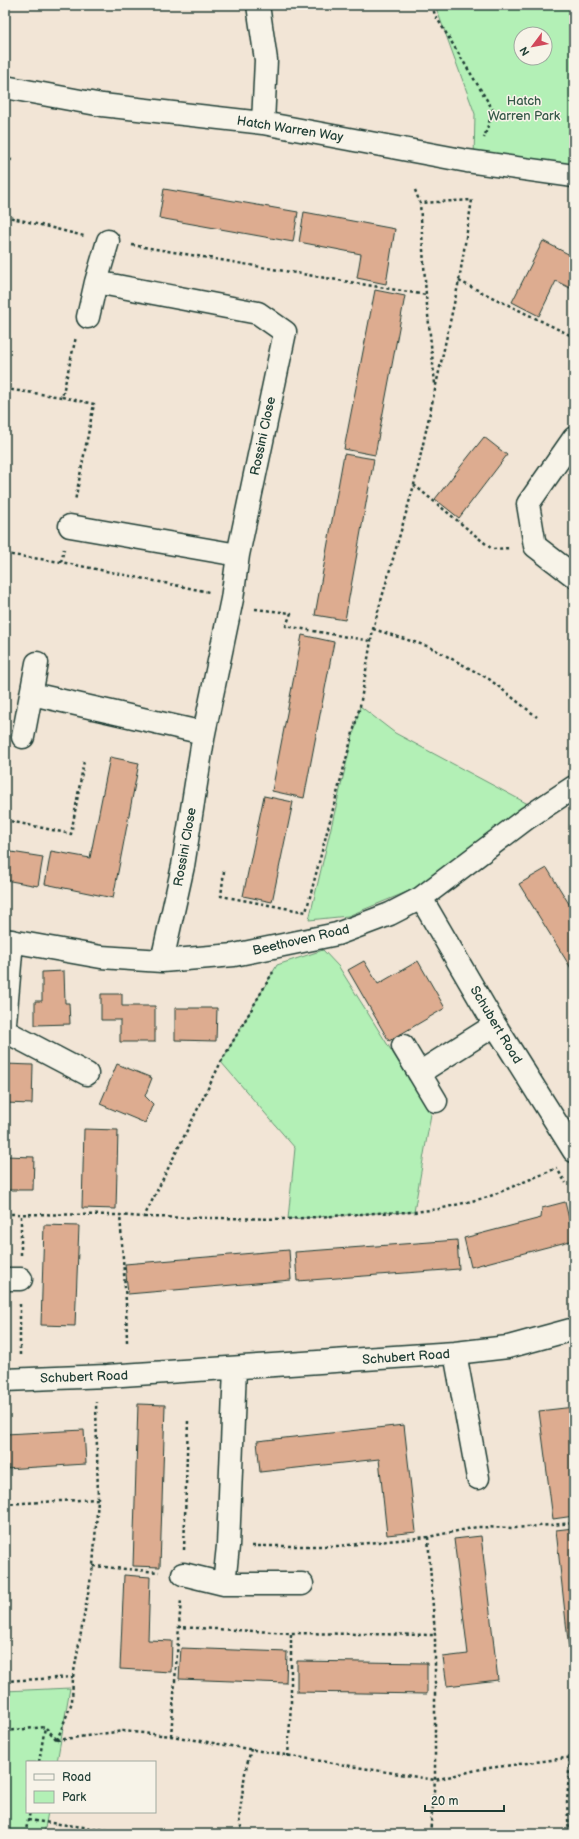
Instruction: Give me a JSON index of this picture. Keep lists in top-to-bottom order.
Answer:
{
  "streets": {
    "street": [
      "Hatch Warren Way",
      "Rossini Close",
      "Beethoven Road",
      "Schubert Road"
    ]
  },
  "crossings": [
    ["Rossini Close", "Beethoven Road"],
    ["Beethoven Road", "Schubert Road"]
  ],
  "parks": ["Hatch Warren Park"],
  "legend": ["Road", "Park"],
  "scale_bar": "20 m",
  "north": "bottom left"
}
